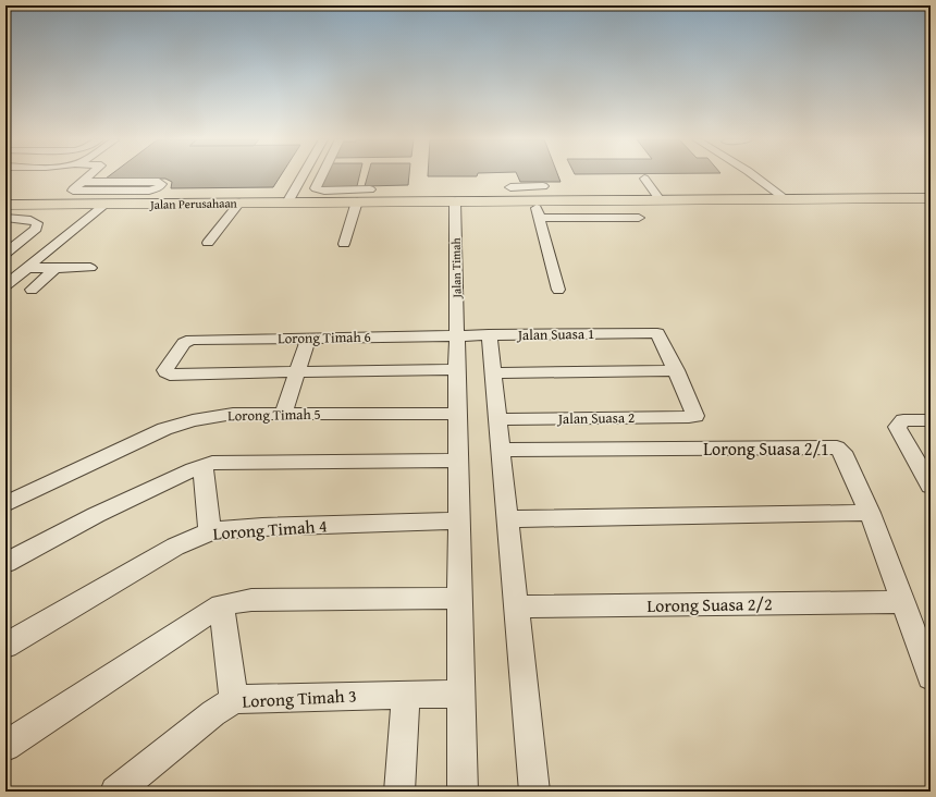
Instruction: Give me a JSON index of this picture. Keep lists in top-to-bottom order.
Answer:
{
  "streets": {
    "main road": ["Jalan Perusahaan"],
    "street": [
      "Jalan Timah",
      "Jalan Suasa 1",
      "Lorong Timah 6",
      "Lorong Timah 5",
      "Jalan Suasa 2",
      "Lorong Suasa 2/1",
      "Lorong Timah 4",
      "Lorong Suasa 2/2",
      "Lorong Timah 3"
    ]
  },
  "crossings": [
    ["Jalan Perusahaan", "Jalan Timah"],
    ["Jalan Timah", "Jalan Suasa 1"],
    ["Jalan Timah", "Lorong Timah 6"],
    ["Jalan Timah", "Lorong Timah 5"],
    ["Jalan Timah", "Lorong Timah 4"],
    ["Jalan Timah", "Lorong Timah 3"],
    ["Jalan Suasa 1", "Lorong Timah 6"],
    ["Jalan Suasa 1", "Jalan Suasa 2"],
    ["Lorong Suasa 2/1", "Lorong Suasa 2/2"]
  ]
}
